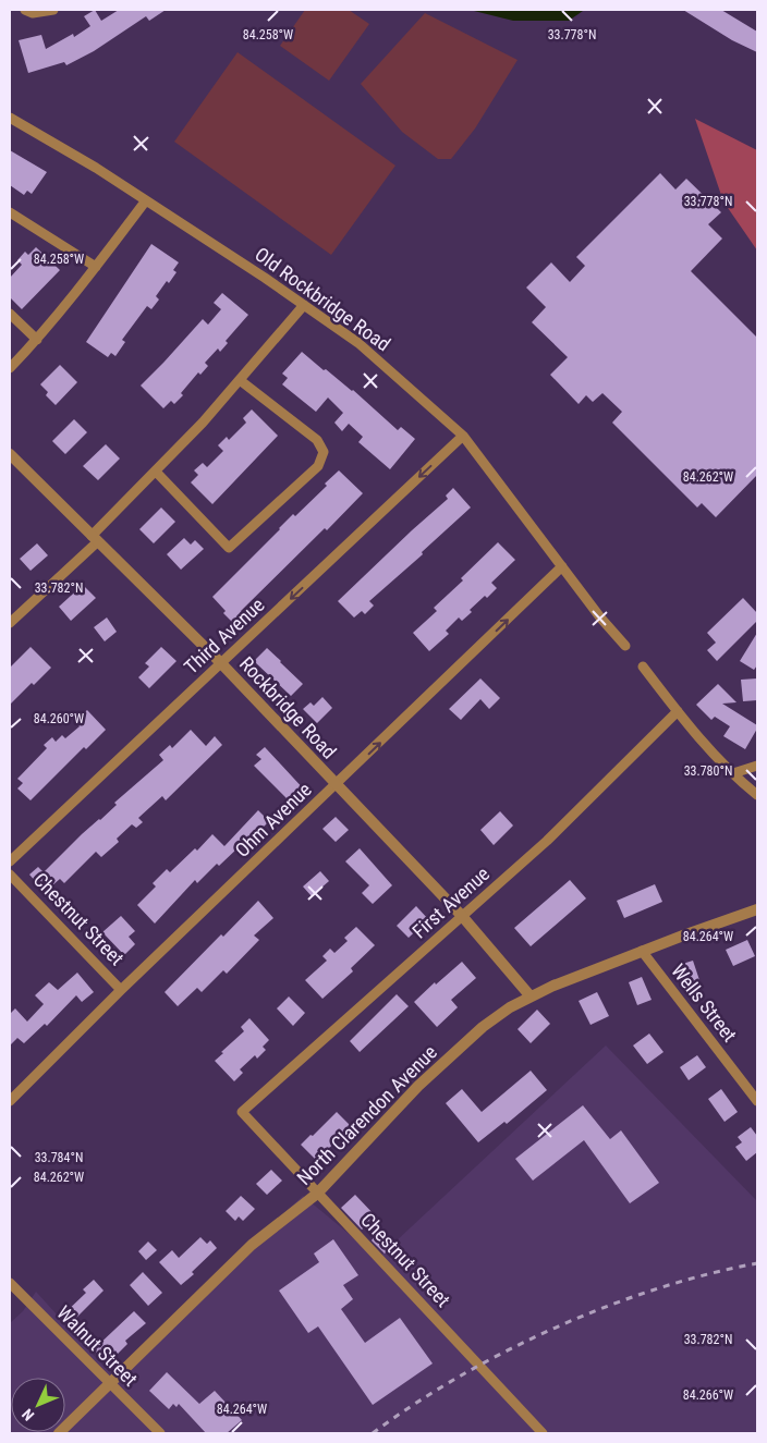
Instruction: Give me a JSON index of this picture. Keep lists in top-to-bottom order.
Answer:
{
  "streets": {
    "street": [
      "Old Rockbridge Road",
      "Third Avenue",
      "Rockbridge Road",
      "Ohm Avenue",
      "First Avenue",
      "Chestnut Street",
      "Wells Street",
      "North Clarendon Avenue",
      "Walnut Street"
    ]
  },
  "crossings": [
    ["Old Rockbridge Road", "Third Avenue"],
    ["Old Rockbridge Road", "Ohm Avenue"],
    ["Third Avenue", "Rockbridge Road"],
    ["Rockbridge Road", "Ohm Avenue"],
    ["Rockbridge Road", "First Avenue"],
    ["Rockbridge Road", "North Clarendon Avenue"],
    ["Ohm Avenue", "Chestnut Street"],
    ["First Avenue", "Chestnut Street"],
    ["Chestnut Street", "North Clarendon Avenue"],
    ["Wells Street", "North Clarendon Avenue"],
    ["North Clarendon Avenue", "Walnut Street"]
  ],
  "one_way": ["Third Avenue", "Ohm Avenue"],
  "north": "bottom left",
  "coordinates": [
    "84.258°W",
    "33.778°N",
    "84.262°W",
    "33.782°N",
    "84.260°W",
    "33.780°N",
    "84.264°W",
    "33.784°N",
    "84.266°W"
  ]
}
